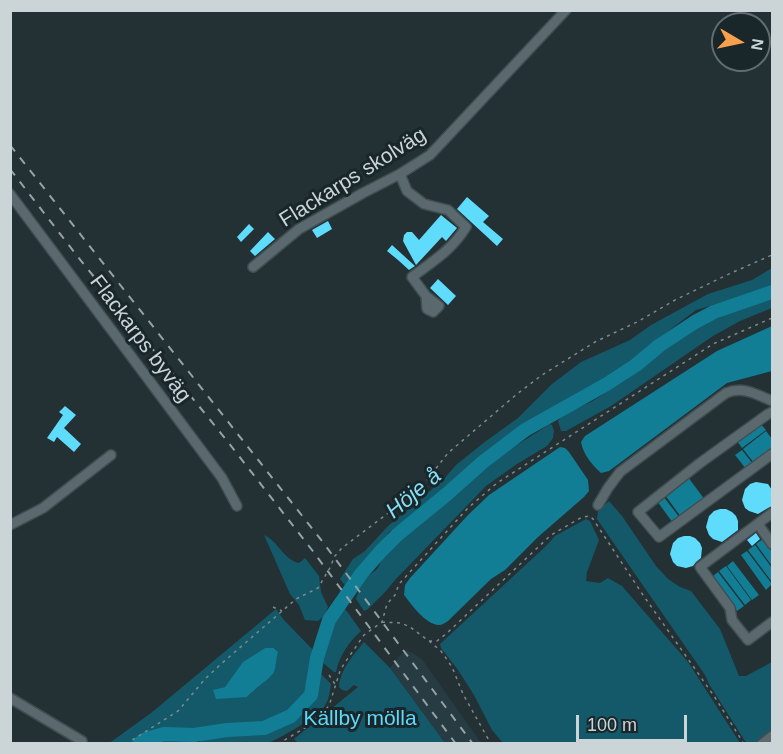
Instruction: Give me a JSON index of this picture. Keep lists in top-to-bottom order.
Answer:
{
  "streets": {
    "street": ["Flackarps skolväg", "Flackarps byväg"]
  },
  "water": ["Höje å"],
  "parks": ["Källby mölla"],
  "scale_bar": "100 m",
  "north": "right"
}
